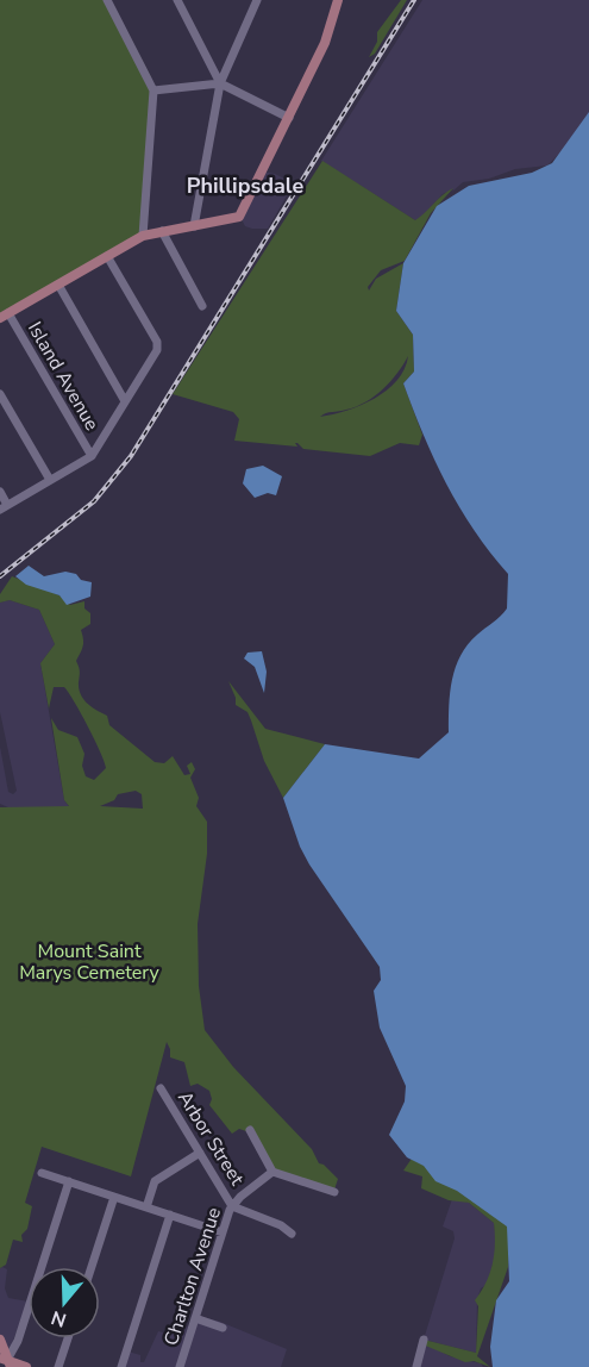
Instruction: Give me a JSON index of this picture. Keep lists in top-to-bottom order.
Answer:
{
  "streets": {
    "street": ["Island Avenue", "Arbor Street", "Charlton Avenue"]
  },
  "crossings": [
    ["Arbor Street", "Charlton Avenue"]
  ],
  "districts": ["Phillipsdale"],
  "parks": ["Mount Saint Marys Cemetery"],
  "north": "bottom"
}
